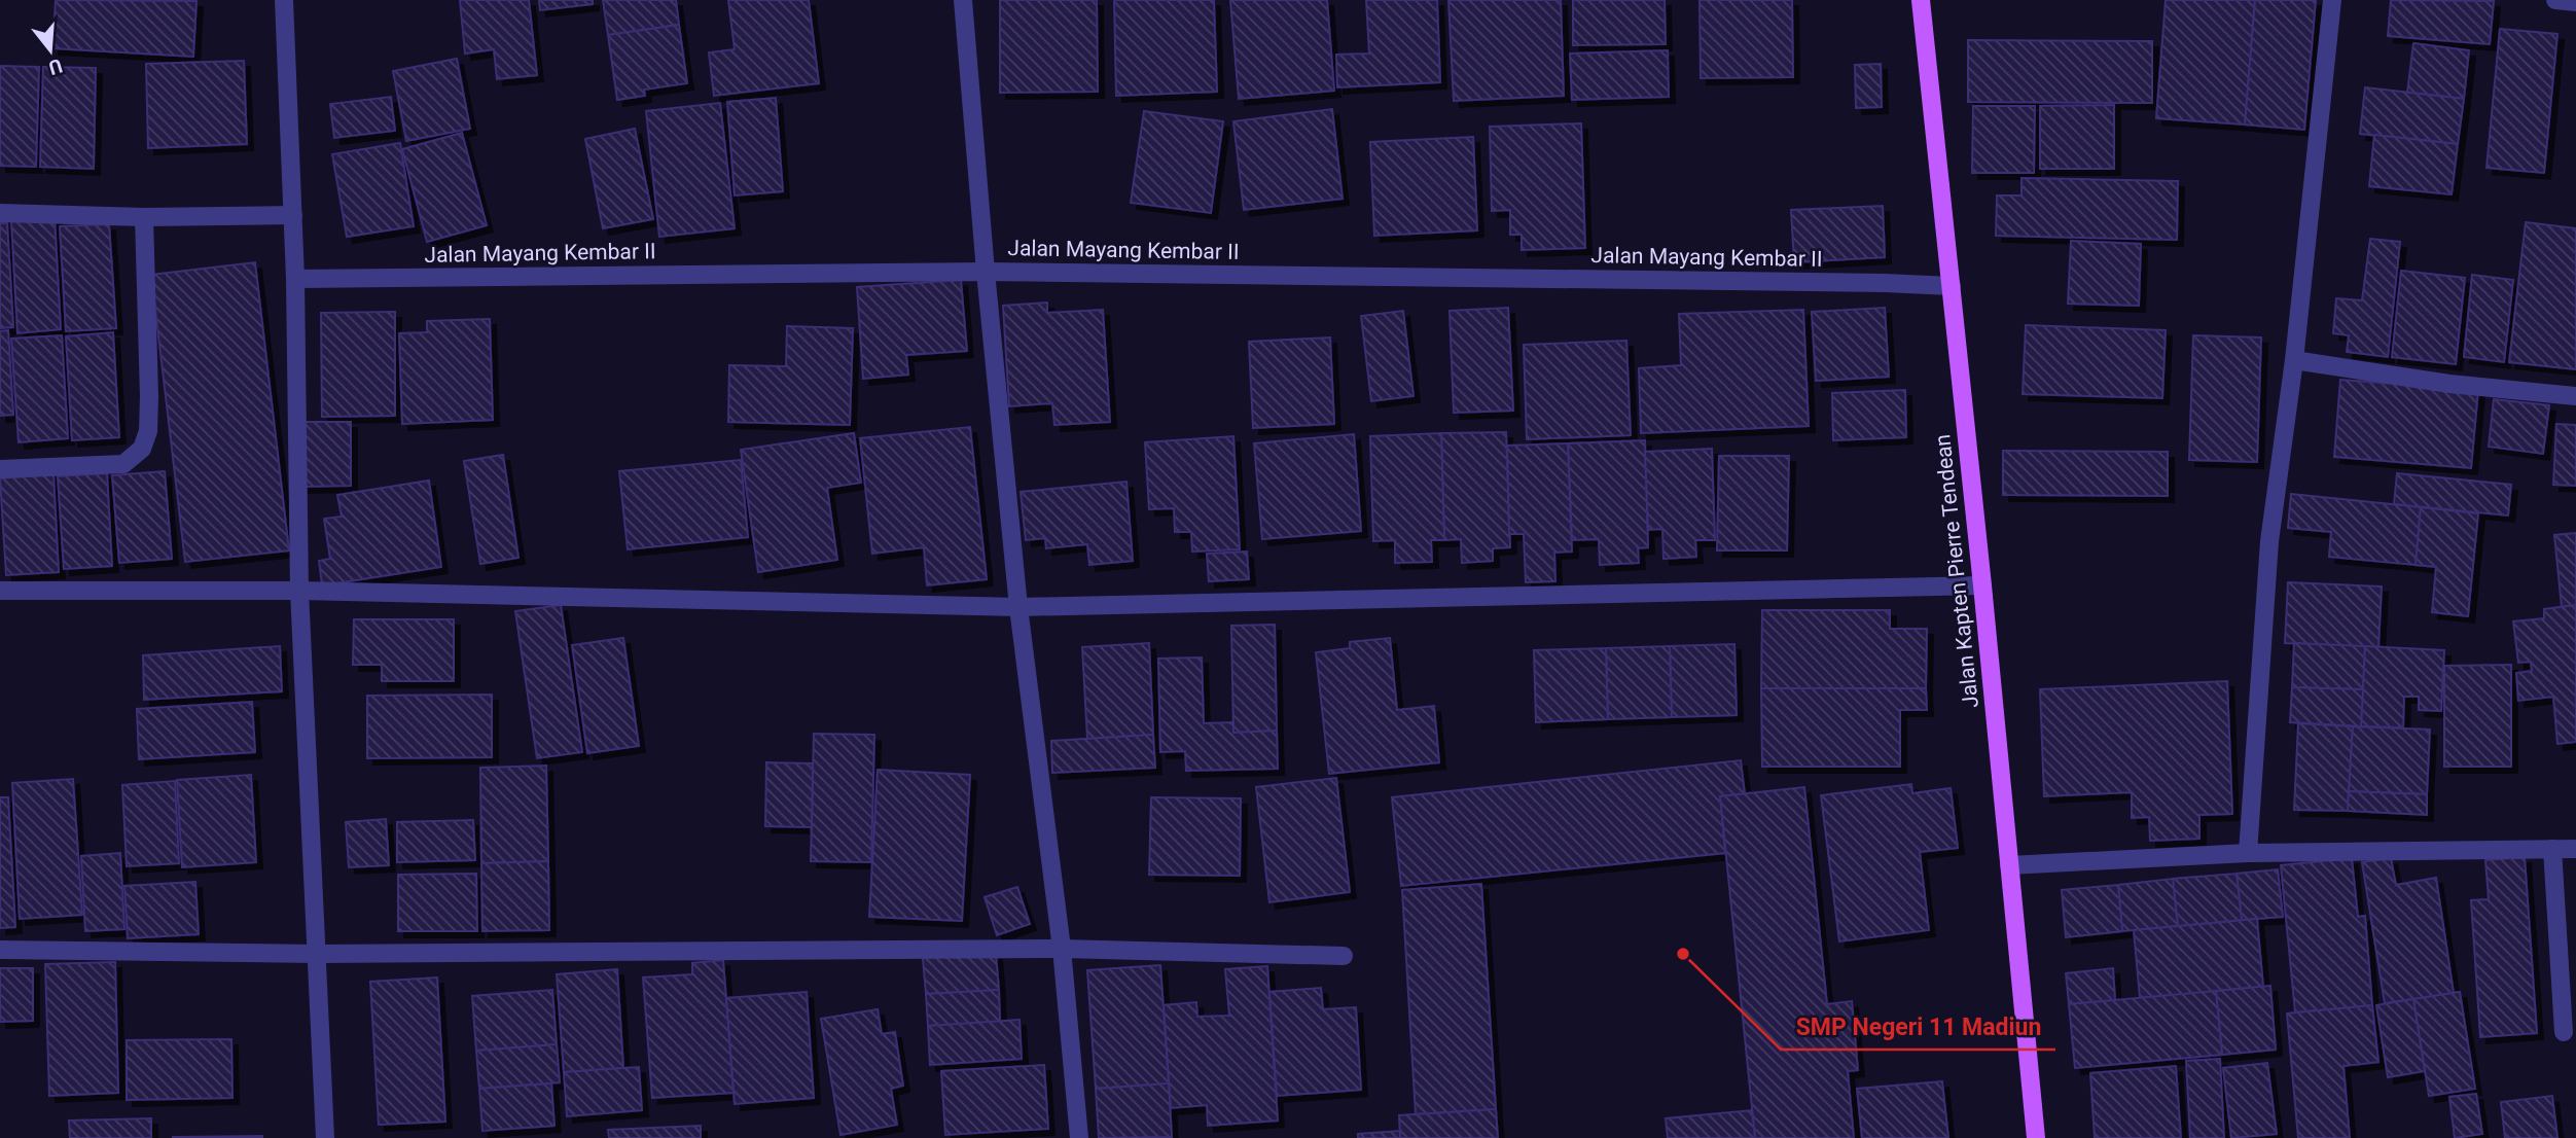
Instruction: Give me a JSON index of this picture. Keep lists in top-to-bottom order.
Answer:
{
  "streets": {
    "main road": ["Jalan Kapten Pierre Tendean"],
    "street": ["Jalan Mayang Kembar II"]
  },
  "crossings": [
    ["Jalan Mayang Kembar II", "Jalan Kapten Pierre Tendean"]
  ],
  "places": ["SMP Negeri 11 Madiun"],
  "north": "bottom"
}
